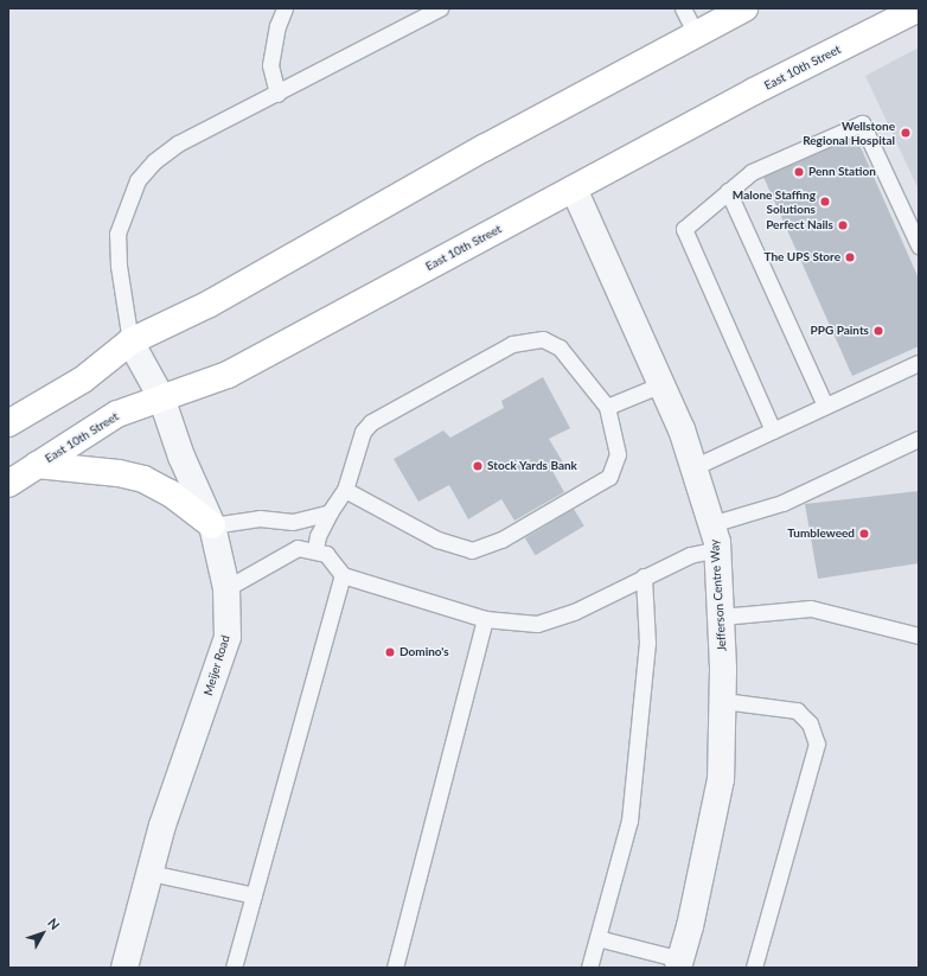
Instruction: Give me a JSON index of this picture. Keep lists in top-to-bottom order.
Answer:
{
  "streets": {
    "main road": ["East 10th Street"],
    "street": ["Jefferson Centre Way", "Meijer Road"]
  },
  "crossings": [
    ["East 10th Street", "Jefferson Centre Way"],
    ["East 10th Street", "Meijer Road"]
  ],
  "places": [
    "Wellstone Regional Hospital",
    "Penn Station",
    "Malone Staffing Solutions",
    "Perfect Nails",
    "The UPS Store",
    "PPG Paints",
    "Stock Yards Bank",
    "Tumbleweed",
    "Domino's"
  ],
  "north": "top right"
}
